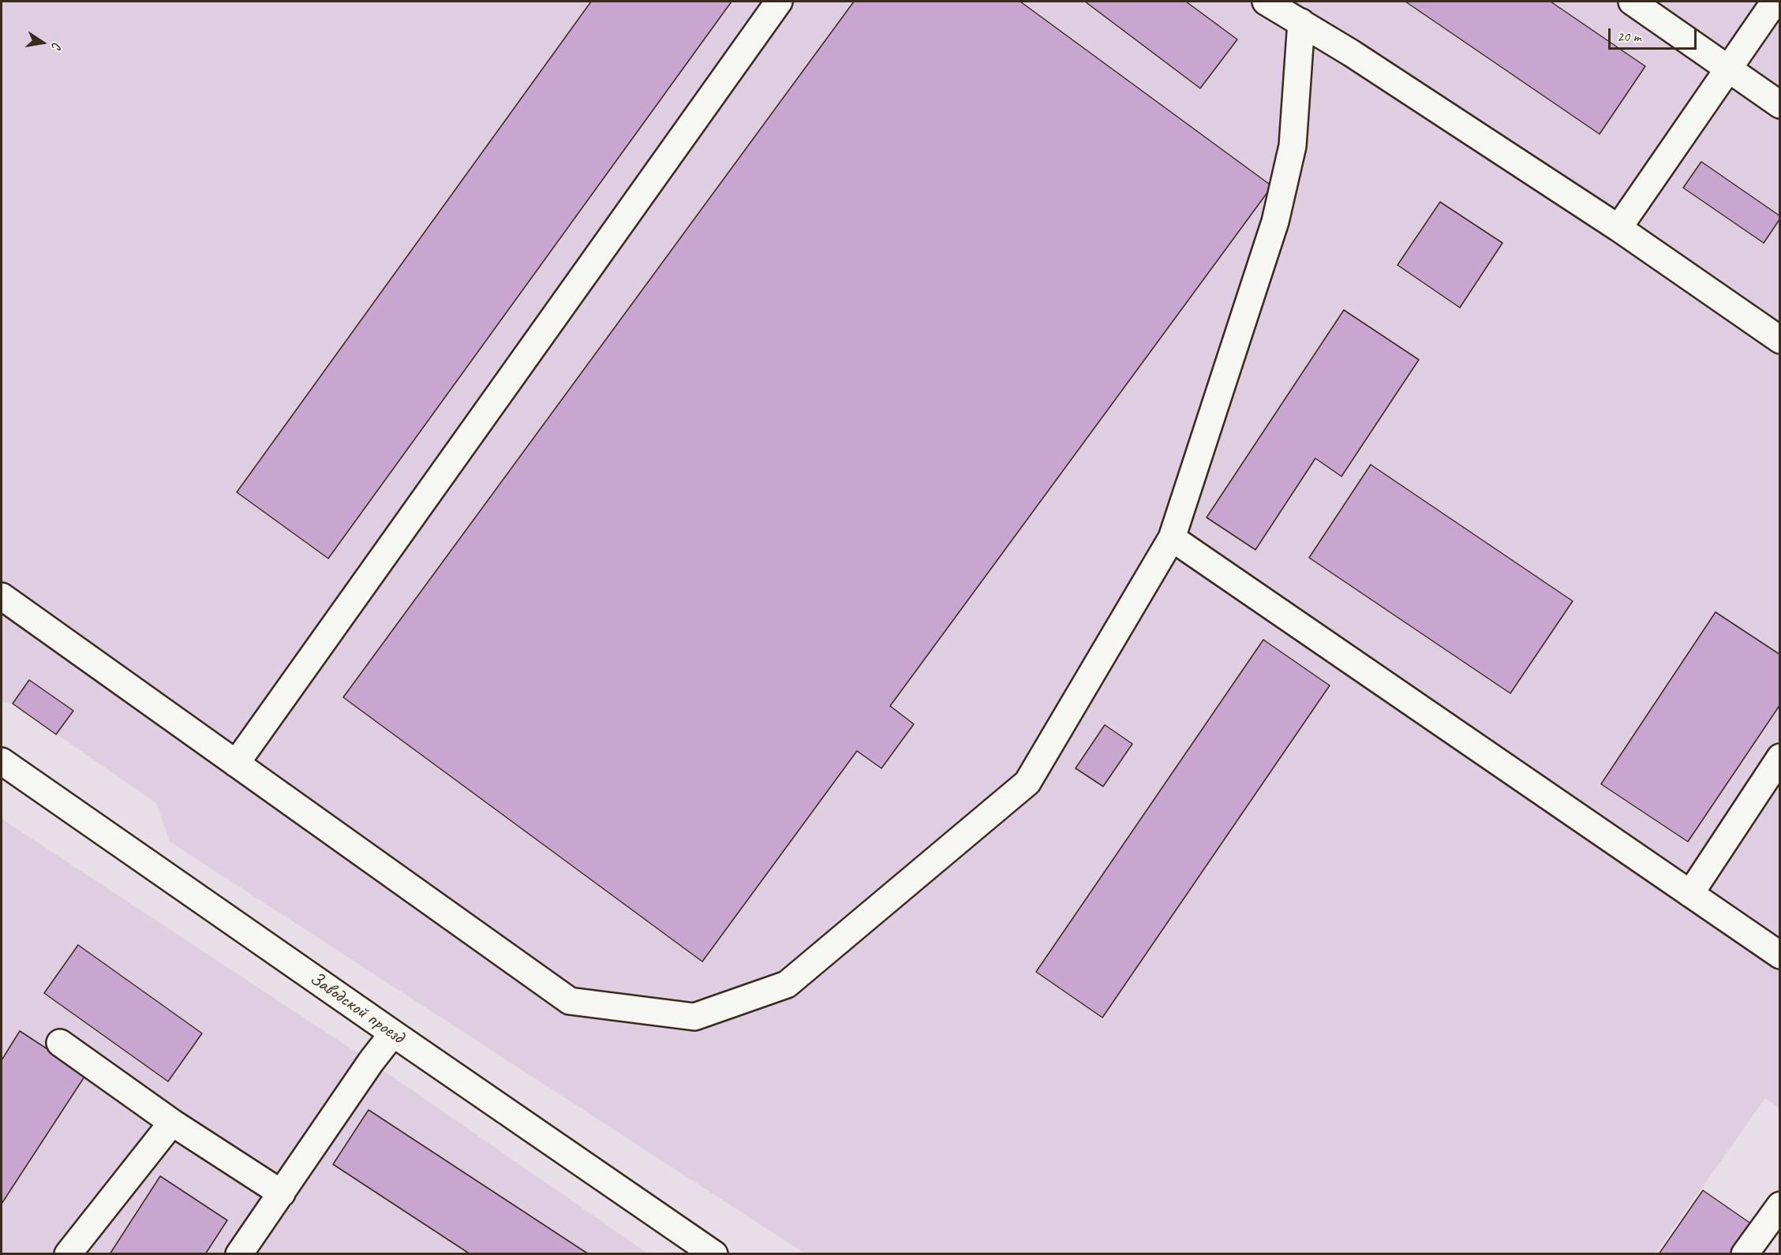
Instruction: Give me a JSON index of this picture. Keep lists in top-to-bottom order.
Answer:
{
  "streets": {
    "street": ["Заводской проезд"]
  },
  "scale_bar": "20 m",
  "north": "right"
}
